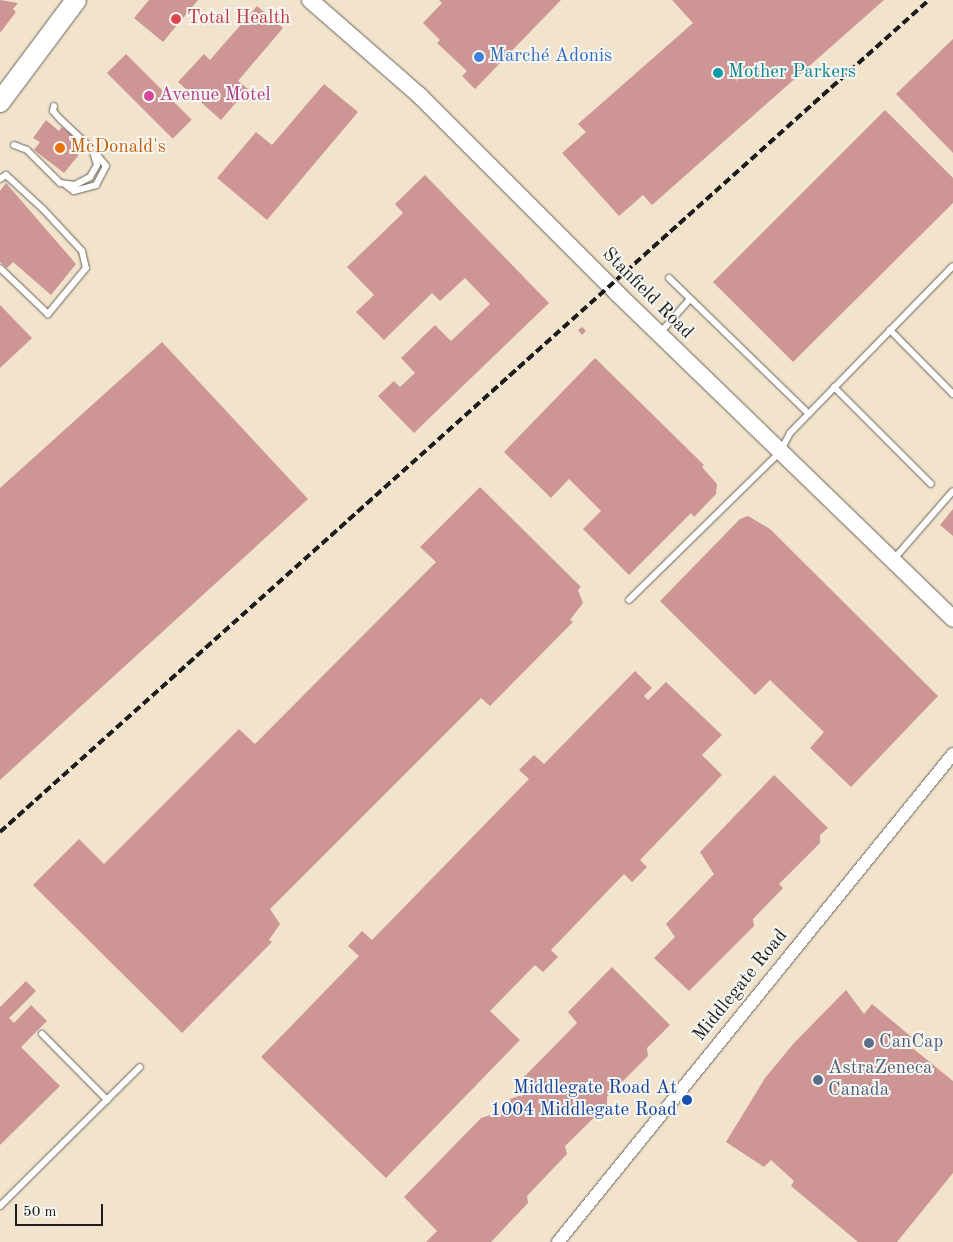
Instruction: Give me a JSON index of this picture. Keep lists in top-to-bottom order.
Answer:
{
  "streets": {
    "street": ["Stanfield Road", "Middlegate Road"]
  },
  "places": [
    "Total Health",
    "Marché Adonis",
    "Mother Parkers",
    "Avenue Motel",
    "McDonald's",
    "CanCap",
    "AstraZeneca Canada",
    "Middlegate Road At 1004 Middlegate Road"
  ],
  "scale_bar": "50 m"
}
